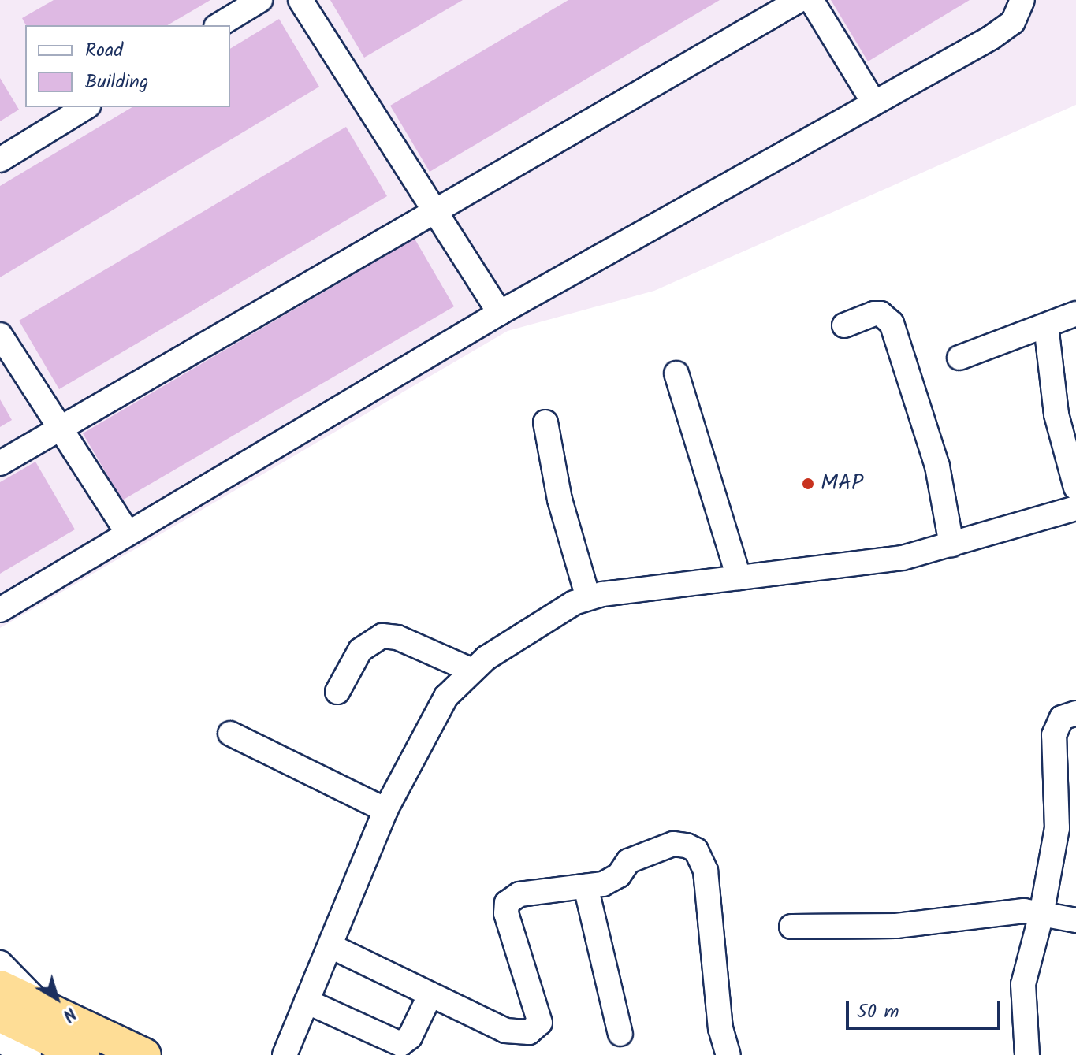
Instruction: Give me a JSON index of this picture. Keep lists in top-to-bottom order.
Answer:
{
  "places": ["MAP"],
  "legend": ["Road", "Building"],
  "scale_bar": "50 m",
  "north": "bottom right"
}
